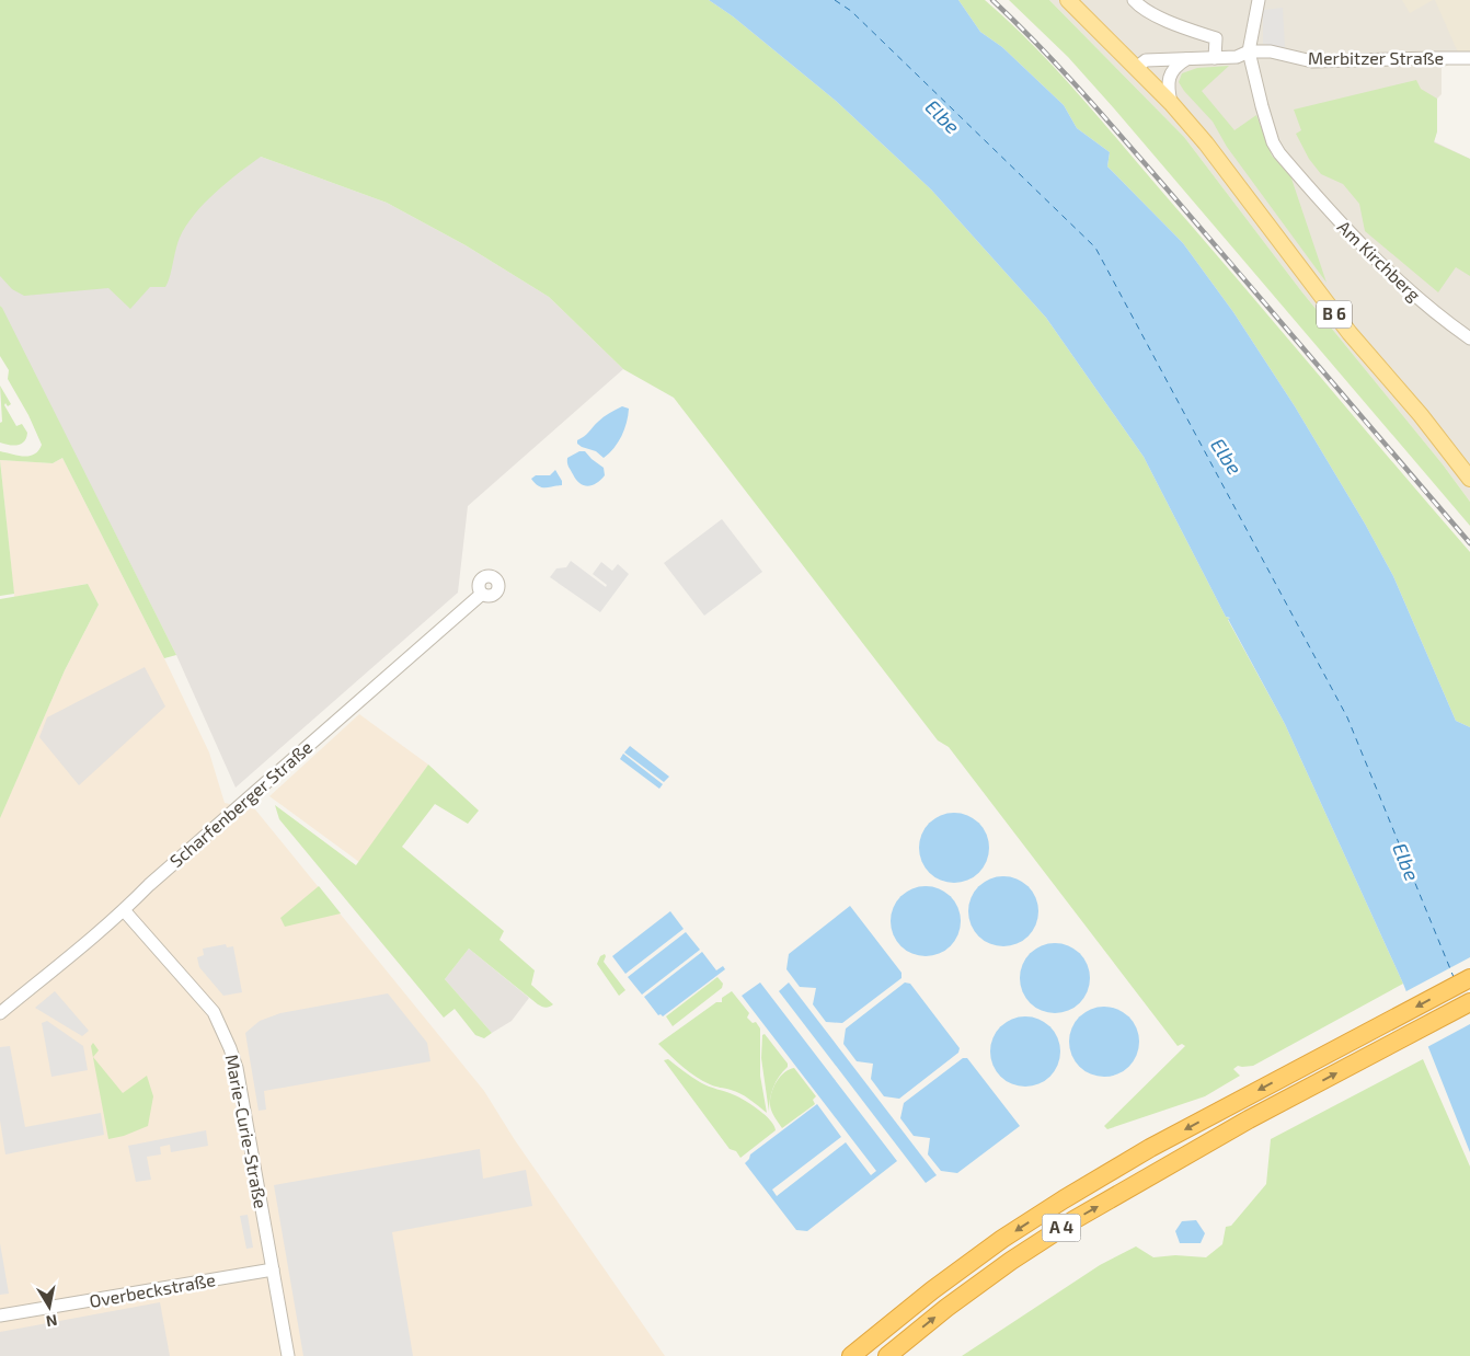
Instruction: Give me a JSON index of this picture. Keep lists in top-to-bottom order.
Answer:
{
  "streets": {
    "highway": ["A 4"],
    "main road": ["B 6"],
    "street": [
      "Merbitzer Straße",
      "Am Kirchberg",
      "Scharfenberger Straße",
      "Marie-Curie-Straße",
      "Overbeckstraße"
    ]
  },
  "crossings": [
    ["Merbitzer Straße", "Am Kirchberg"],
    ["Merbitzer Straße", "B 6"],
    ["Scharfenberger Straße", "Marie-Curie-Straße"],
    ["Marie-Curie-Straße", "Overbeckstraße"]
  ],
  "water": ["Elbe"],
  "north": "bottom"
}
